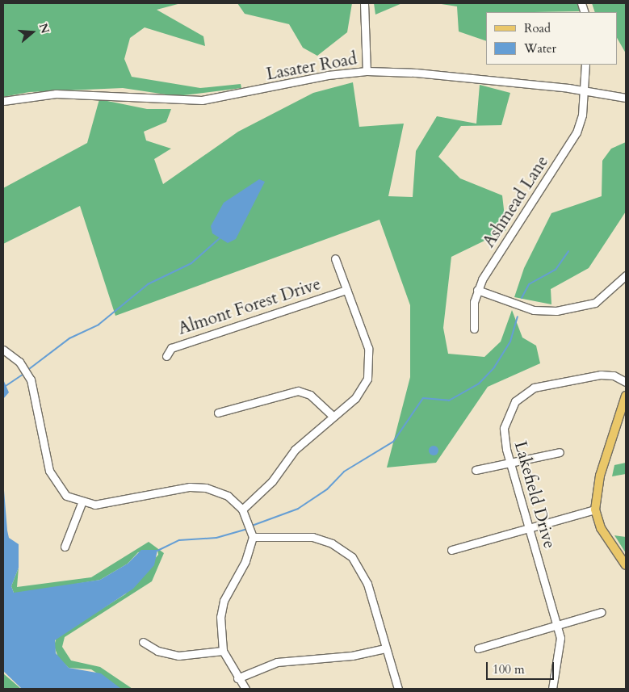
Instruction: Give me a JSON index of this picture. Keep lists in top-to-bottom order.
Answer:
{
  "streets": {
    "street": [
      "Lasater Road",
      "Ashmead Lane",
      "Almont Forest Drive",
      "Lakefield Drive"
    ]
  },
  "crossings": [
    ["Lasater Road", "Ashmead Lane"]
  ],
  "legend": ["Road", "Water"],
  "scale_bar": "100 m",
  "north": "right"
}
